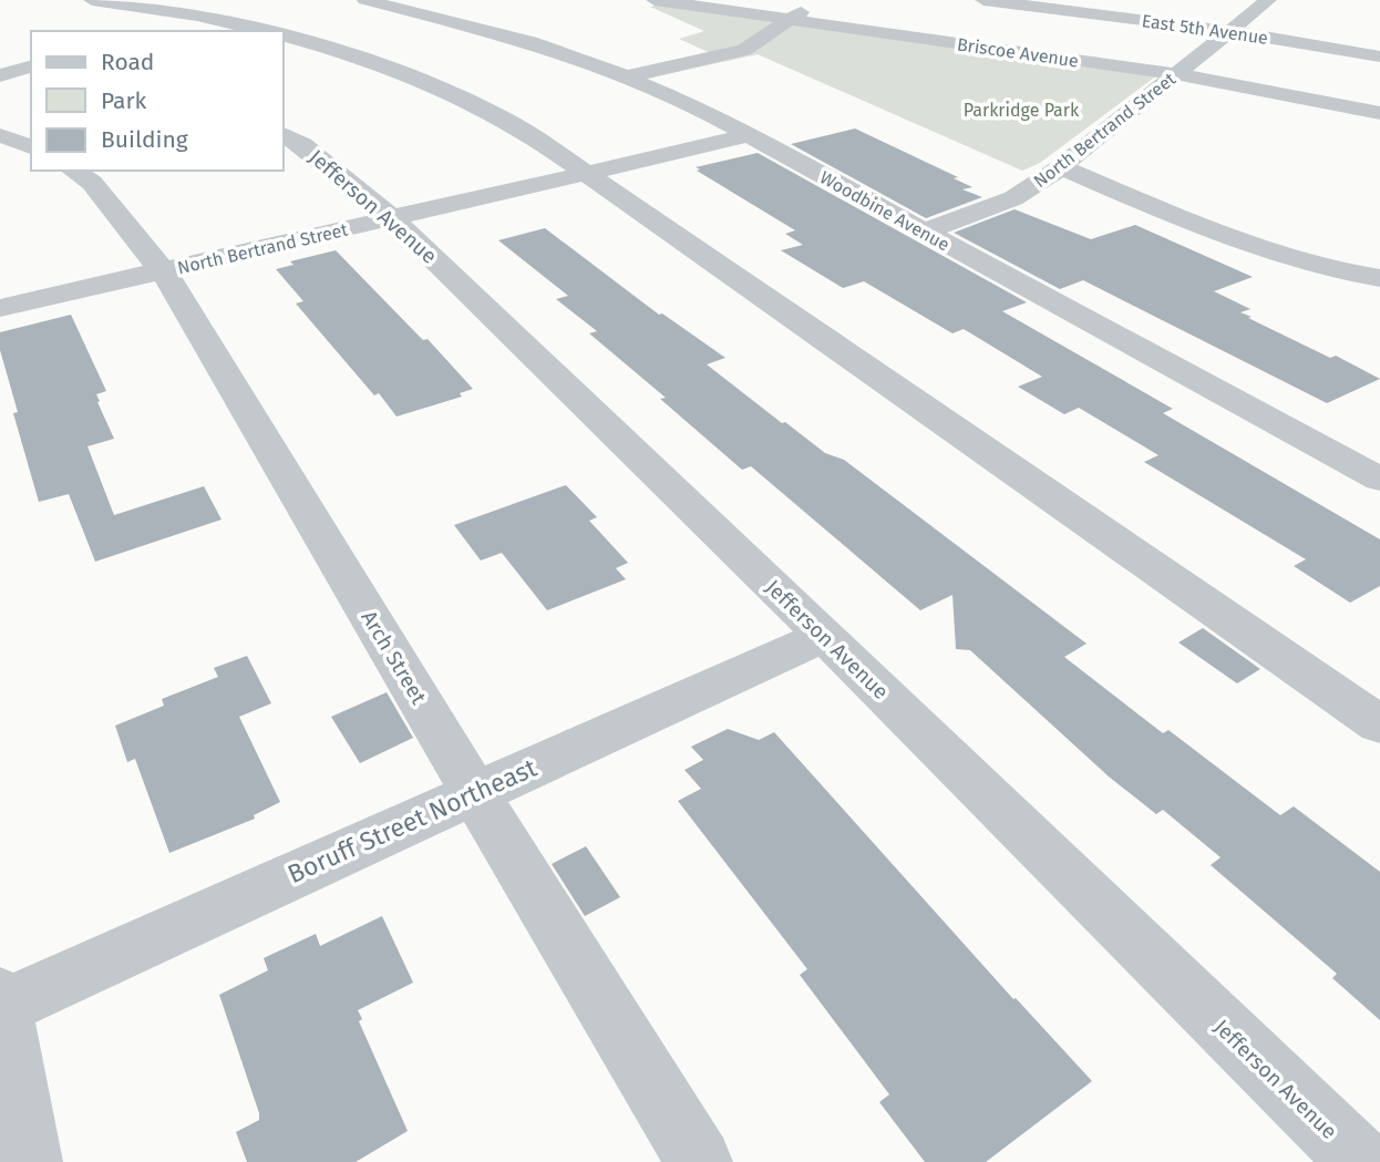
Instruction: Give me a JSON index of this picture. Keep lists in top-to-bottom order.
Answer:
{
  "streets": {
    "street": [
      "East 5th Avenue",
      "Briscoe Avenue",
      "North Bertrand Street",
      "Jefferson Avenue",
      "Woodbine Avenue",
      "Arch Street",
      "Boruff Street Northeast"
    ]
  },
  "crossings": [
    ["East 5th Avenue", "North Bertrand Street"],
    ["Briscoe Avenue", "North Bertrand Street"],
    ["North Bertrand Street", "Jefferson Avenue"],
    ["North Bertrand Street", "Woodbine Avenue"],
    ["North Bertrand Street", "Arch Street"],
    ["Jefferson Avenue", "Boruff Street Northeast"],
    ["Arch Street", "Boruff Street Northeast"]
  ],
  "parks": ["Parkridge Park"],
  "legend": ["Road", "Park", "Building"]
}
